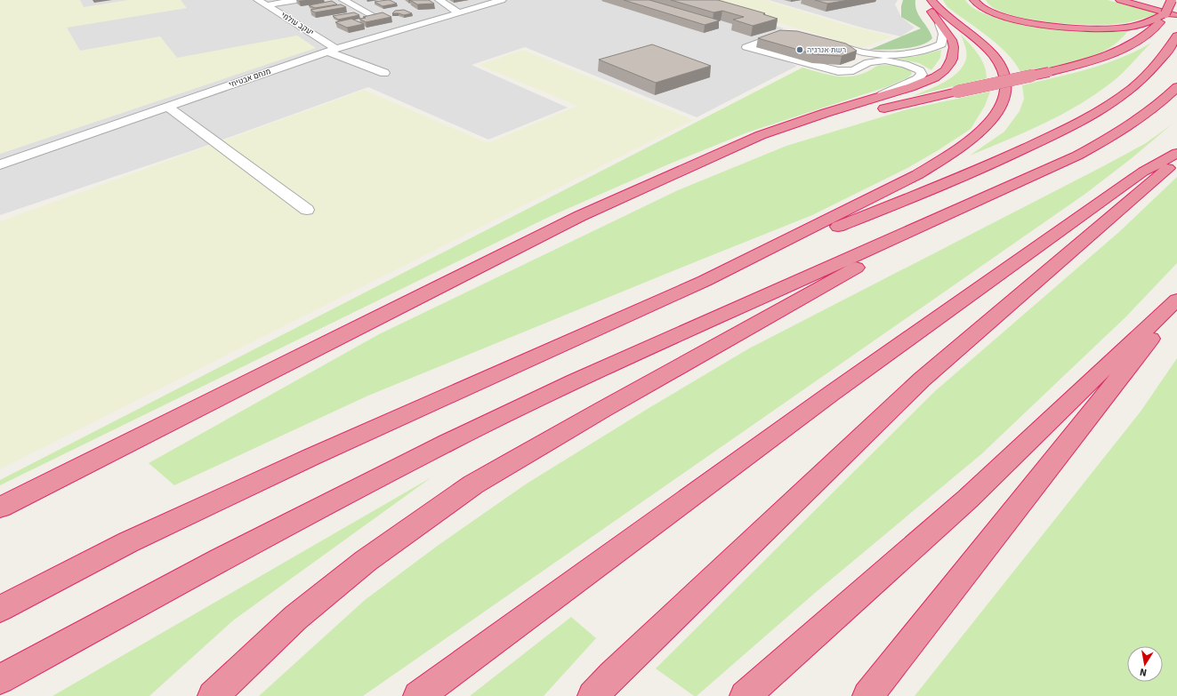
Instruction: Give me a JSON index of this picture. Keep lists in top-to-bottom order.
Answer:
{
  "streets": {
    "street": ["יעקב עולמי", "מנחם אבטיחי"]
  },
  "crossings": [
    ["יעקב עולמי", "מנחם אבטיחי"]
  ],
  "places": ["רשת אנרגיה"],
  "north": "bottom"
}
